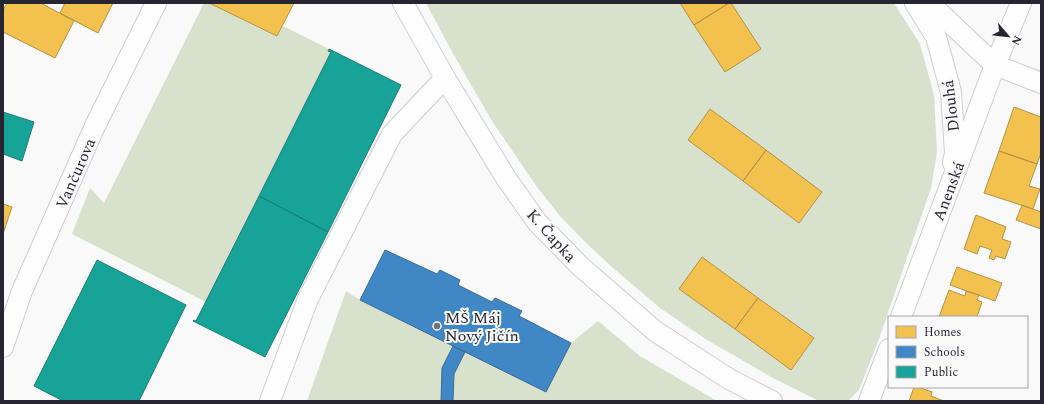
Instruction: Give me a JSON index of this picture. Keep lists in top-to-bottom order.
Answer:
{
  "streets": {
    "street": [
      "Dlouhá",
      "Vančurova",
      "Anenská",
      "K. Čapka"
    ]
  },
  "crossings": [
    ["Dlouhá", "Anenská"]
  ],
  "places": ["MŠ Máj Nový Jičín"],
  "legend": ["Homes", "Schools", "Public"],
  "north": "bottom right"
}
